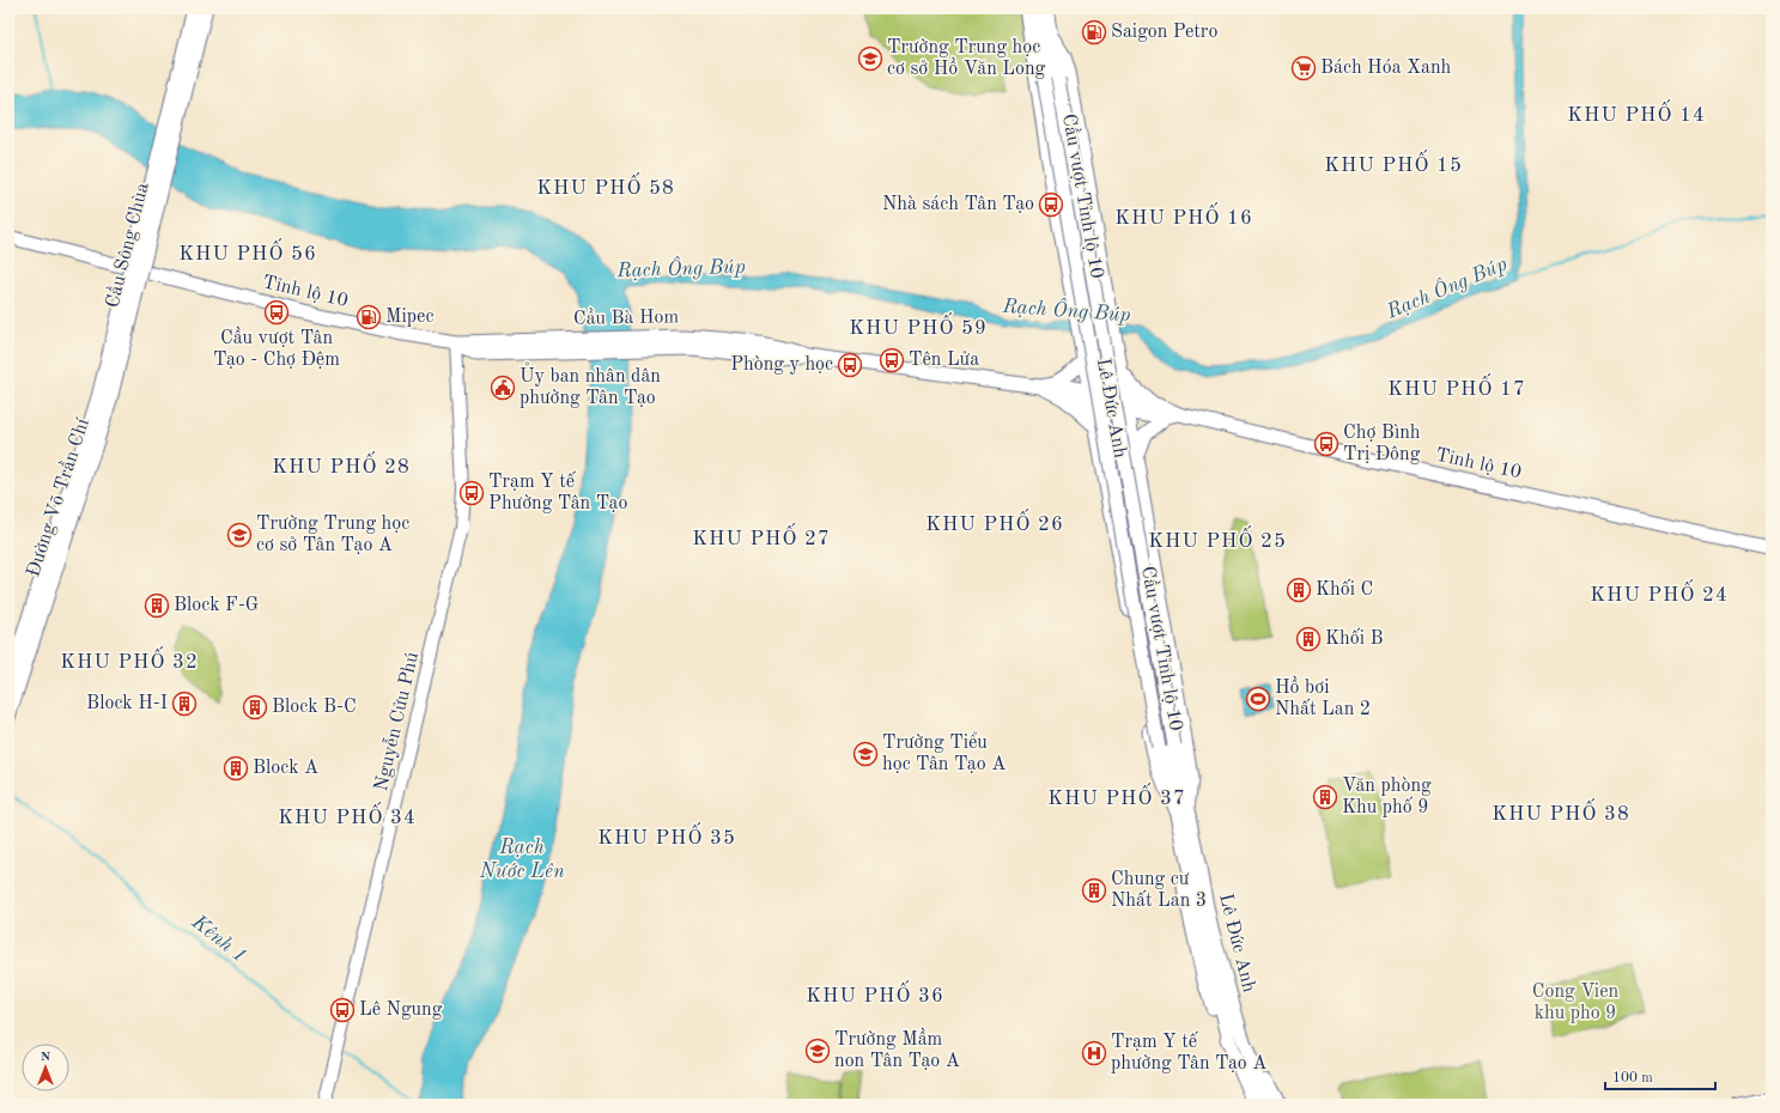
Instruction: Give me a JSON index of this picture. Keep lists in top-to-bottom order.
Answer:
{
  "streets": {
    "main road": [
      "Cầu vượt Tỉnh lộ 10",
      "Cầu Sông Chùa",
      "Tỉnh lộ 10",
      "Cầu Bà Hom",
      "Lê Đức Anh",
      "Đường Võ Trần Chí",
      "Nguyễn Cửu Phú"
    ]
  },
  "crossings": [
    ["Cầu vượt Tỉnh lộ 10", "Lê Đức Anh"],
    ["Cầu Sông Chùa", "Đường Võ Trần Chí"],
    ["Tỉnh lộ 10", "Cầu Bà Hom"],
    ["Tỉnh lộ 10", "Lê Đức Anh"],
    ["Tỉnh lộ 10", "Nguyễn Cửu Phú"]
  ],
  "districts": [
    "KHU PHỐ 14",
    "KHU PHỐ 15",
    "KHU PHỐ 58",
    "KHU PHỐ 16",
    "KHU PHỐ 56",
    "KHU PHỐ 59",
    "KHU PHỐ 17",
    "KHU PHỐ 28",
    "KHU PHỐ 26",
    "KHU PHỐ 27",
    "KHU PHỐ 25",
    "KHU PHỐ 24",
    "KHU PHỐ 32",
    "KHU PHỐ 37",
    "KHU PHỐ 38",
    "KHU PHỐ 34",
    "KHU PHỐ 35",
    "KHU PHỐ 36"
  ],
  "water": ["Rạch Ông Búp", "Rạch Nước Lên", "Kênh 1"],
  "parks": ["Cong Vien khu pho 9"],
  "places": {
    "fuel station": ["Saigon Petro", "Mipec"],
    "school or university": [
      "Trường Trung học cơ sở Hồ Văn Long",
      "Trường Trung học cơ sở Tân Tạo A",
      "Trường Tiểu học Tân Tạo A",
      "Trường Mầm non Tân Tạo A"
    ],
    "supermarket": ["Bách Hóa Xanh"],
    "bus stop": [
      "Nhà sách Tân Tạo",
      "Cầu vượt Tân Tạo - Chợ Đệm",
      "Tên Lửa",
      "Phòng y học",
      "Chợ Bình Trị Đông",
      "Trạm Y tế Phường Tân Tạo",
      "Lê Ngung"
    ],
    "public building": ["Ủy ban nhân dân phường Tân Tạo"],
    "building": [
      "Khối C",
      "Block F-G",
      "Khối B",
      "Block H-I",
      "Block B-C",
      "Block A",
      "Văn phòng Khu phố 9",
      "Chung cư Nhất Lan 3"
    ],
    "sports": ["Hồ bơi Nhất Lan 2"],
    "hospital": ["Trạm Y tế phường Tân Tạo A"]
  },
  "scale_bar": "100 m",
  "north": "top"
}
